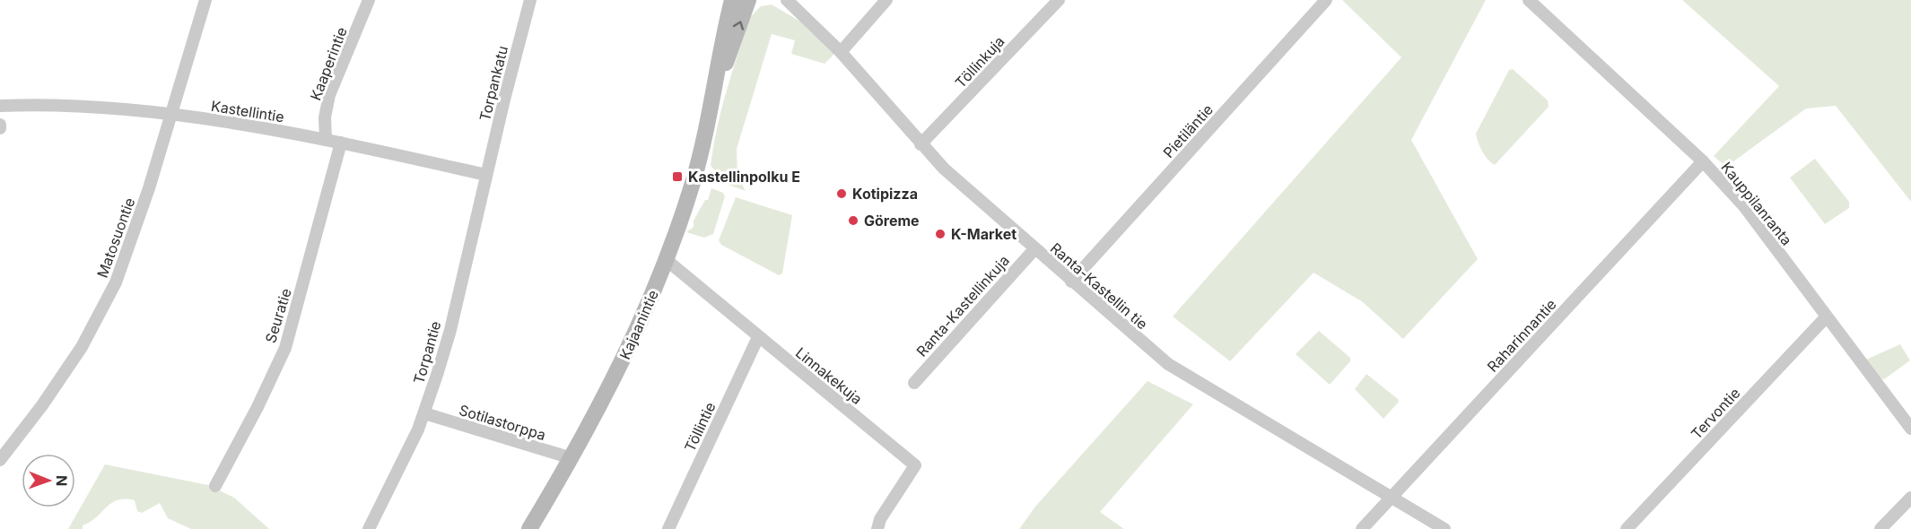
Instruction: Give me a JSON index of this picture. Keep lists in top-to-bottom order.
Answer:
{
  "streets": {
    "main road": ["Kajaanintie"],
    "street": [
      "Töllinkuja",
      "Kaaperintie",
      "Torpankatu",
      "Kastellintie",
      "Pietiläntie",
      "Kauppilanranta",
      "Matosuontie",
      "Ranta-Kastellin tie",
      "Ranta-Kastellinkuja",
      "Seuratie",
      "Raharinnantie",
      "Torpantie",
      "Linnakekuja",
      "Tervontie",
      "Sotilastorppa",
      "Töllintie"
    ]
  },
  "crossings": [
    ["Töllinkuja", "Ranta-Kastellin tie"],
    ["Kaaperintie", "Kastellintie"],
    ["Torpankatu", "Kastellintie"],
    ["Torpankatu", "Torpantie"],
    ["Kastellintie", "Matosuontie"],
    ["Kastellintie", "Seuratie"],
    ["Kastellintie", "Torpantie"],
    ["Pietiläntie", "Ranta-Kastellin tie"],
    ["Kauppilanranta", "Raharinnantie"],
    ["Kauppilanranta", "Tervontie"],
    ["Ranta-Kastellin tie", "Ranta-Kastellinkuja"],
    ["Ranta-Kastellin tie", "Raharinnantie"],
    ["Kajaanintie", "Linnakekuja"],
    ["Kajaanintie", "Sotilastorppa"],
    ["Torpantie", "Sotilastorppa"],
    ["Linnakekuja", "Töllintie"]
  ],
  "places": {
    "transit": ["Kastellinpolku E"],
    "other": ["Kotipizza", "Göreme", "K-Market"]
  },
  "north": "right"
}
